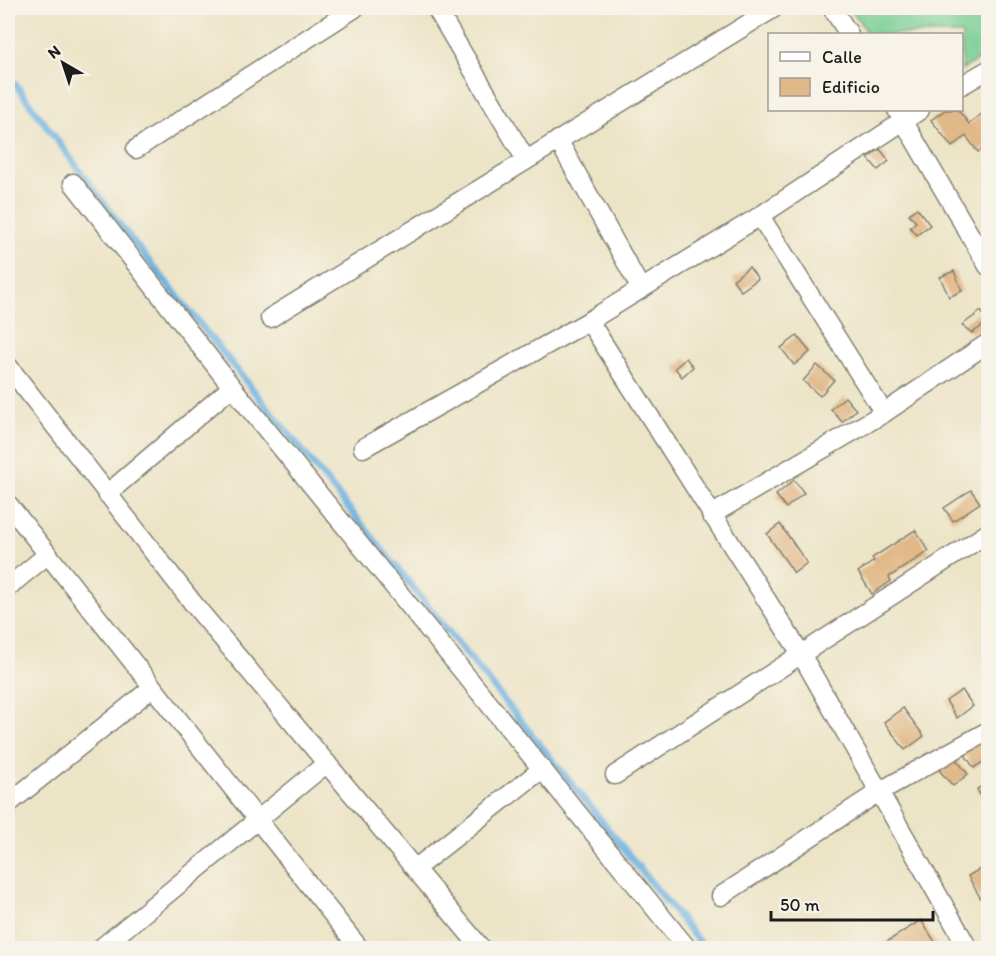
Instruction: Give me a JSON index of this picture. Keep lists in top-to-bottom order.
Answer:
{
  "legend": ["Calle", "Edificio"],
  "scale_bar": "50 m",
  "north": "top left"
}
